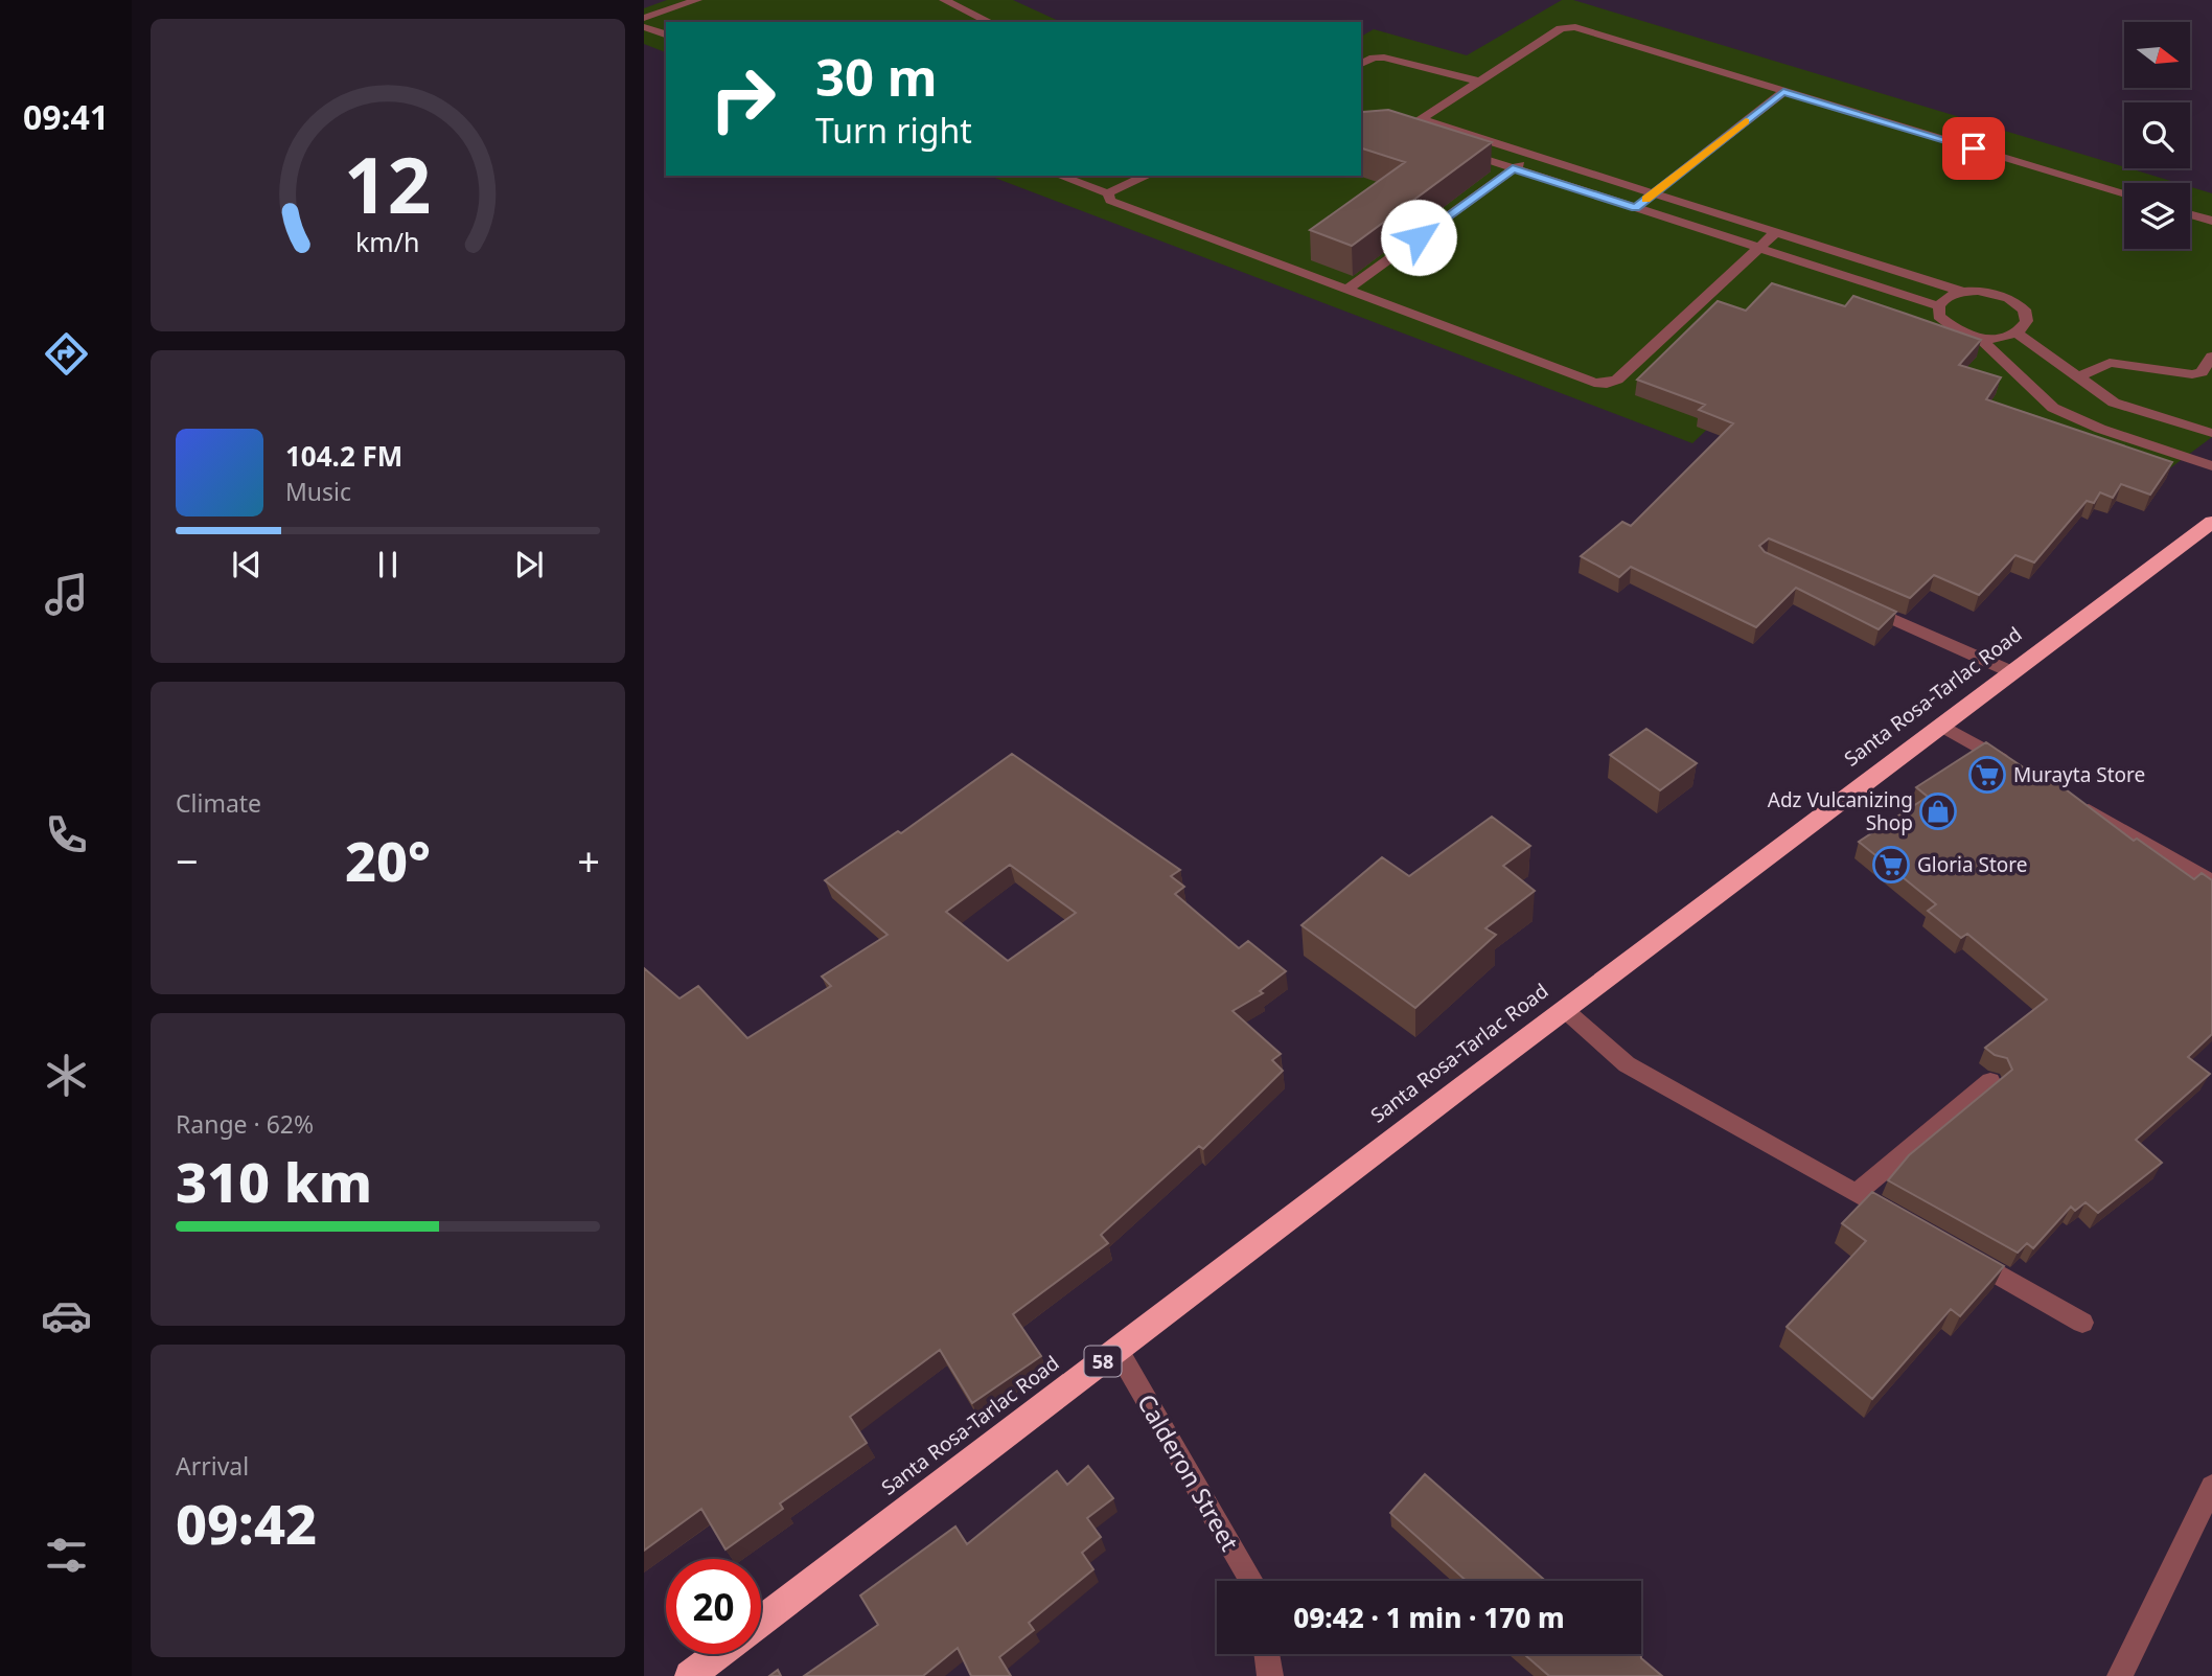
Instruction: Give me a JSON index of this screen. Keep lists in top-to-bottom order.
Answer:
{
  "streets": {
    "highway": ["Santa Rosa-Tarlac Road", "58"],
    "street": ["Calderon Street"]
  },
  "crossings": [
    ["Santa Rosa-Tarlac Road", "Calderon Street"]
  ],
  "places": {
    "supermarket": ["Murayta Store", "Gloria Store"],
    "shop": ["Adz Vulcanizing Shop"]
  },
  "north": "right",
  "page": {
    "tabs": "09:41",
    "turn": ["30 m", "Turn right"],
    "song": ["104.2 FM", "Music"],
    "tile": [
      "Climate",
      ["Range · 62%", "310 km"],
      ["Arrival", "09:42"]
    ],
    "heat": ["−", "20°", "+"],
    "limit": "20",
    "trip": "09:42 · 1 min · 170 m",
    "gauge": ["12", "km/h"]
  }
}
